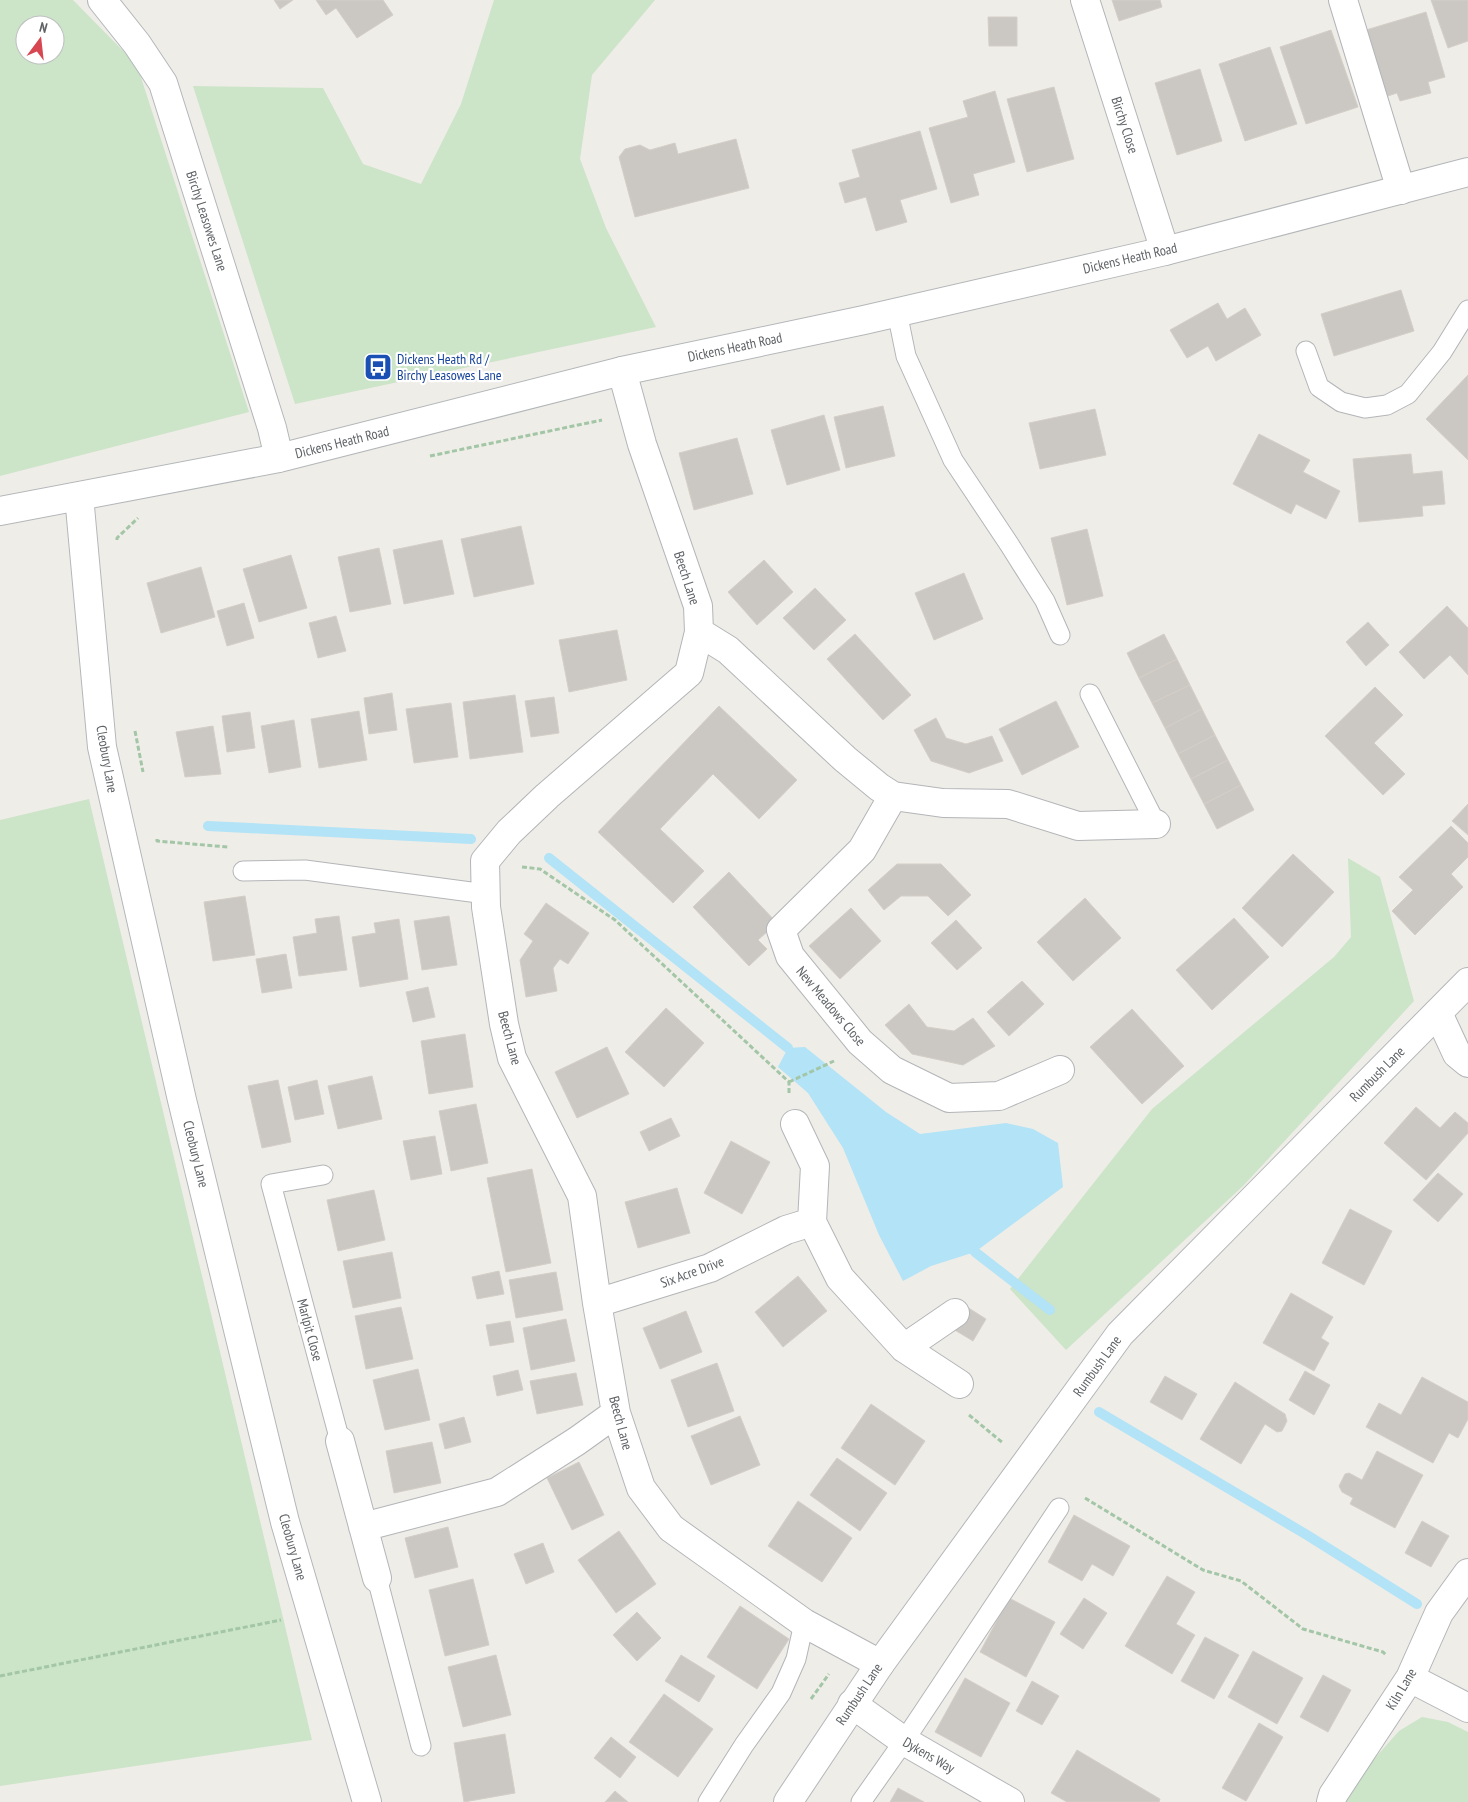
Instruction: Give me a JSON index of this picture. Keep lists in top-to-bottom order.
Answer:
{
  "streets": {
    "street": [
      "Birchy Close",
      "Birchy Leasowes Lane",
      "Dickens Heath Road",
      "Beech Lane",
      "Cleobury Lane",
      "New Meadows Close",
      "Rumbush Lane",
      "Six Acre Drive",
      "Marlpit Close",
      "Kiln Lane",
      "Dykens Way"
    ]
  },
  "crossings": [
    ["Birchy Close", "Dickens Heath Road"],
    ["Birchy Leasowes Lane", "Dickens Heath Road"],
    ["Dickens Heath Road", "Beech Lane"],
    ["Dickens Heath Road", "Cleobury Lane"],
    ["Beech Lane", "Rumbush Lane"],
    ["Beech Lane", "Six Acre Drive"],
    ["Rumbush Lane", "Dykens Way"]
  ],
  "places": {
    "bus stop": ["Dickens Heath Rd / Birchy Leasowes Lane"]
  },
  "north": "top"
}
